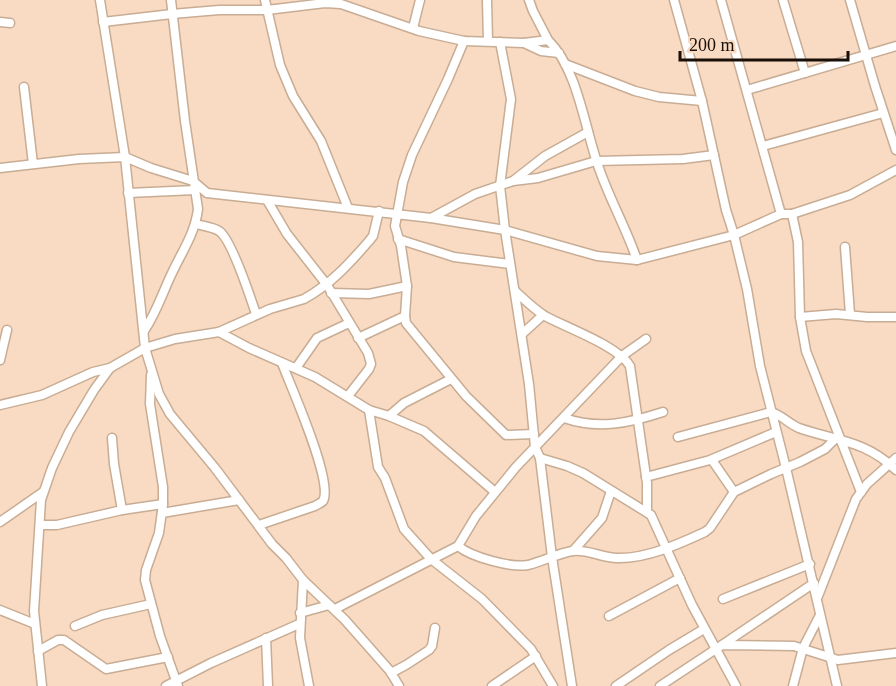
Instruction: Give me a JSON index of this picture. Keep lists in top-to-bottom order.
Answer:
{
  "scale_bar": "200 m"
}
